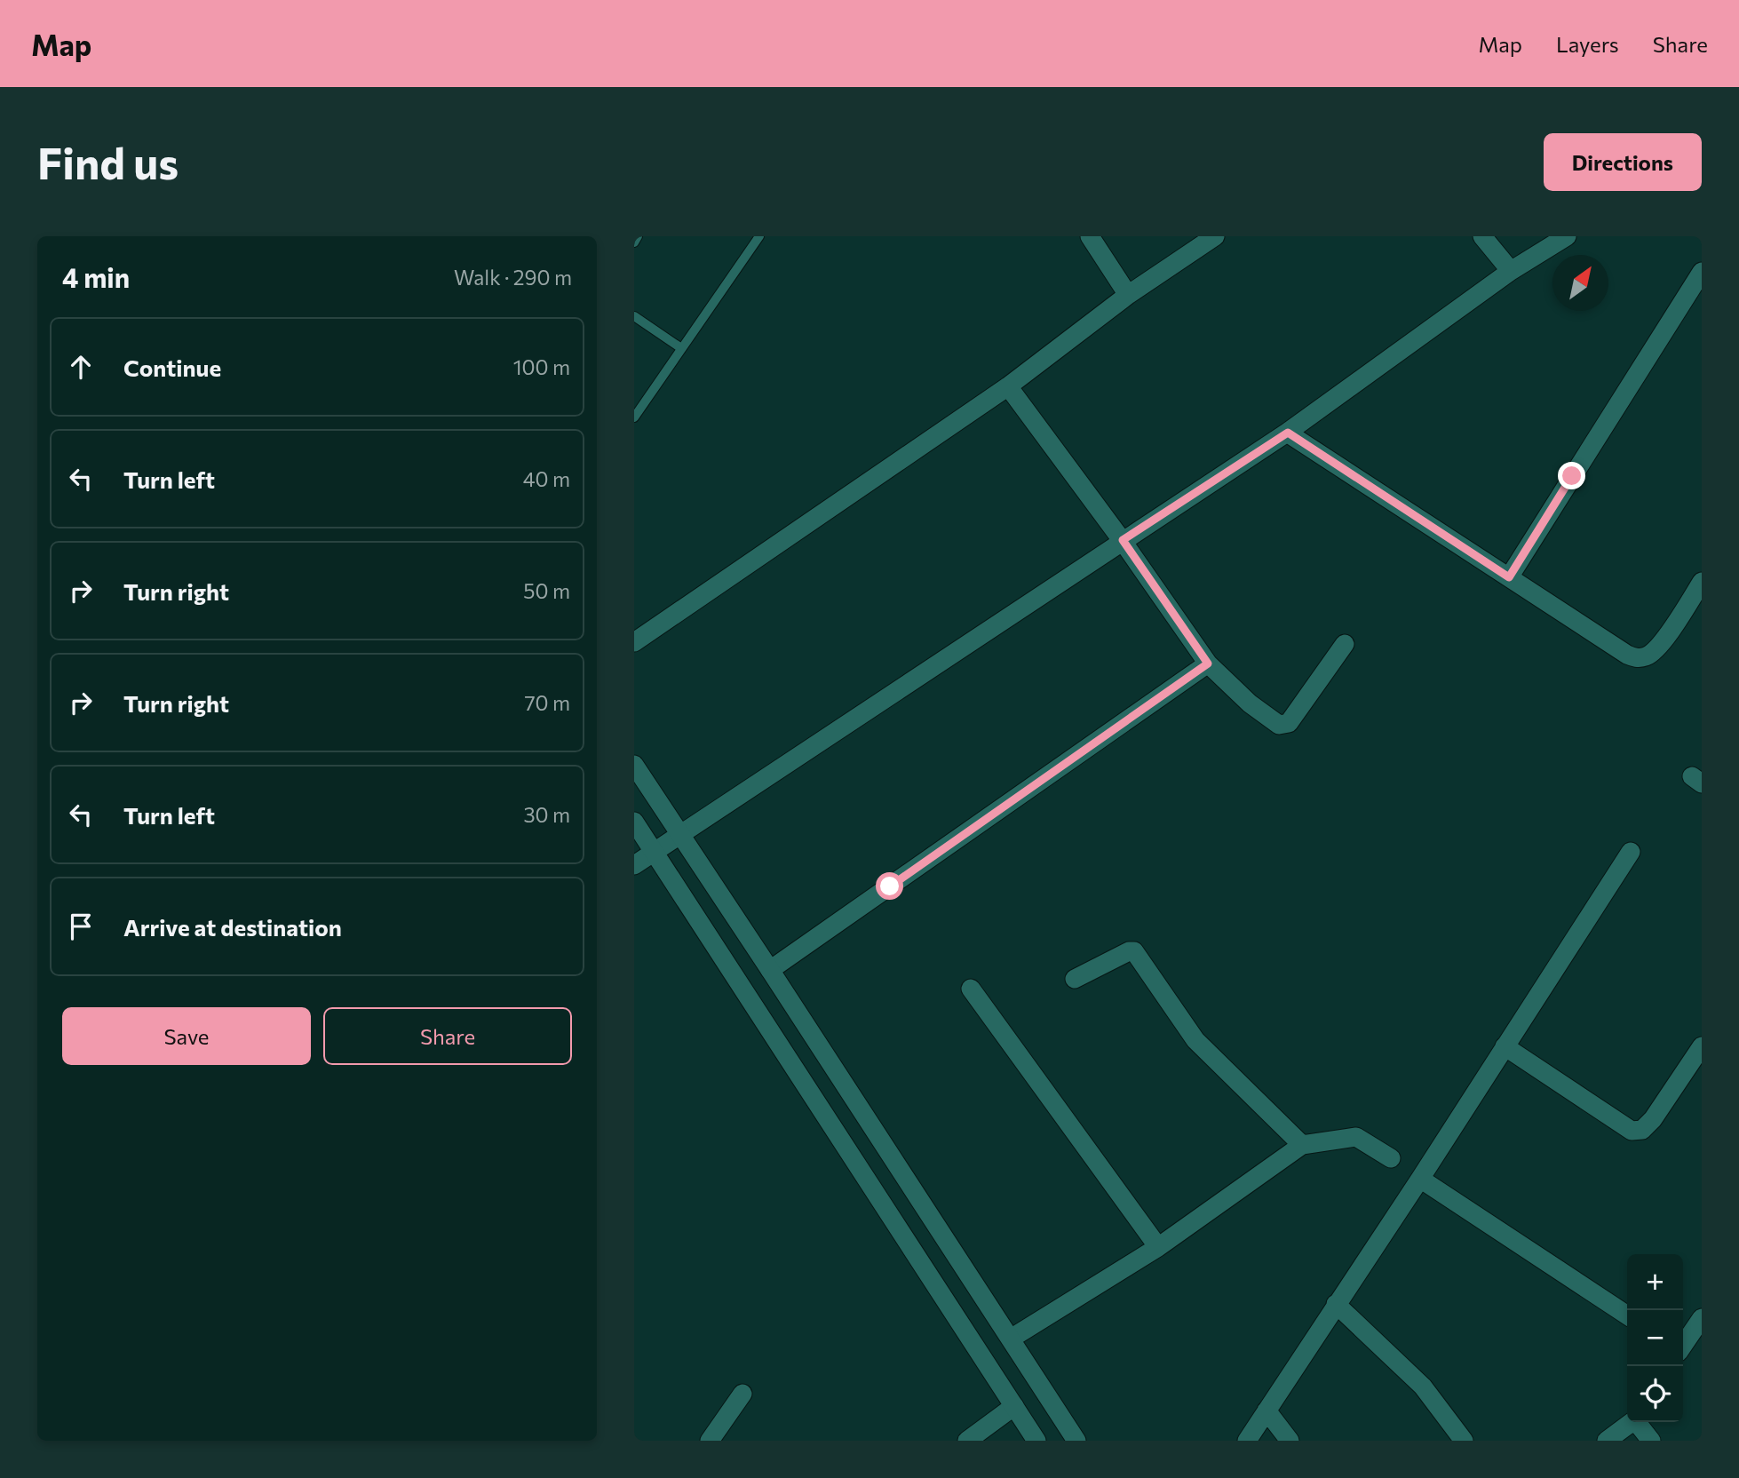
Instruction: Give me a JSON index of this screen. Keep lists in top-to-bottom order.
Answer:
{
  "north": "top right",
  "page": {
    "header": "Map",
    "nav": ["Map", "Layers", "Share"],
    "buttons": [
      "Directions",
      ["Save", "Share"]
    ],
    "title": "Find us",
    "heading": ["4 min", "Walk · 290 m"],
    "list": [
      ["Continue", "100 m"],
      ["Turn left", "40 m"],
      ["Turn right", "50 m"],
      ["Turn right", "70 m"],
      ["Turn left", "30 m"],
      "Arrive at destination"
    ],
    "map_buttons": ["+", "−"]
  }
}
